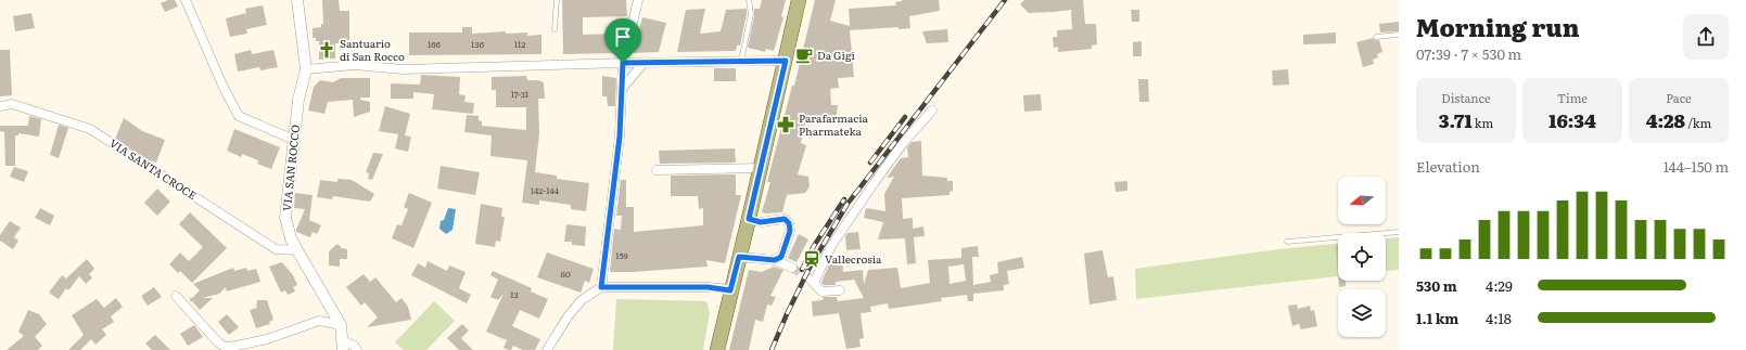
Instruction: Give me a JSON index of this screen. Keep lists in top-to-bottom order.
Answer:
{
  "streets": {
    "street": ["VIA SAN ROCCO", "VIA SANTA CROCE"]
  },
  "crossings": [
    ["VIA SAN ROCCO", "VIA SANTA CROCE"]
  ],
  "places": {
    "church": ["Santuario di San Rocco"],
    "cafe": ["Da Gigi"],
    "pharmacy": ["Parafarmacia Pharmateka"],
    "station": ["Vallecrosia"]
  },
  "house_numbers": [
    "166",
    "136",
    "112",
    "17-31",
    "142-144",
    "159",
    "80",
    "13"
  ],
  "north": "left",
  "page": {
    "heading": ["Morning run", "07:39 · 7 × 530 m"],
    "stats": [
      ["Distance", "3.71 km"],
      ["Time", "16:34"],
      ["Pace", "4:28 /km"]
    ],
    "chart": ["Elevation", "144–150 m"],
    "list": [
      {
        "name": "530 m",
        "note": "4:29"
      },
      {
        "name": "1.1 km",
        "note": "4:18"
      }
    ]
  }
}
